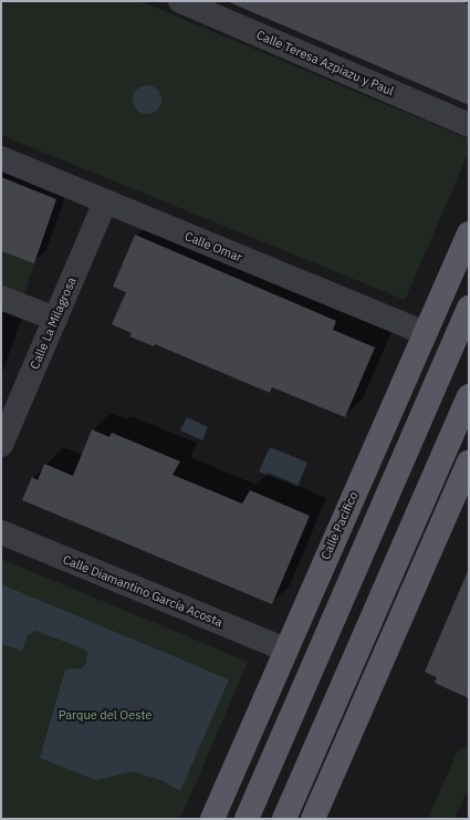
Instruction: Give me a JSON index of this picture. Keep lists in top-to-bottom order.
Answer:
{
  "streets": {
    "main road": ["Calle Pacífico"],
    "street": [
      "Calle Teresa Azpiazu y Paul",
      "Calle Omar",
      "Calle La Milagrosa",
      "Calle Diamantino García Acosta"
    ]
  },
  "crossings": [
    ["Calle Omar", "Calle La Milagrosa"],
    ["Calle Omar", "Calle Pacífico"],
    ["Calle Pacífico", "Calle Diamantino García Acosta"]
  ],
  "parks": ["Parque del Oeste"]
}
